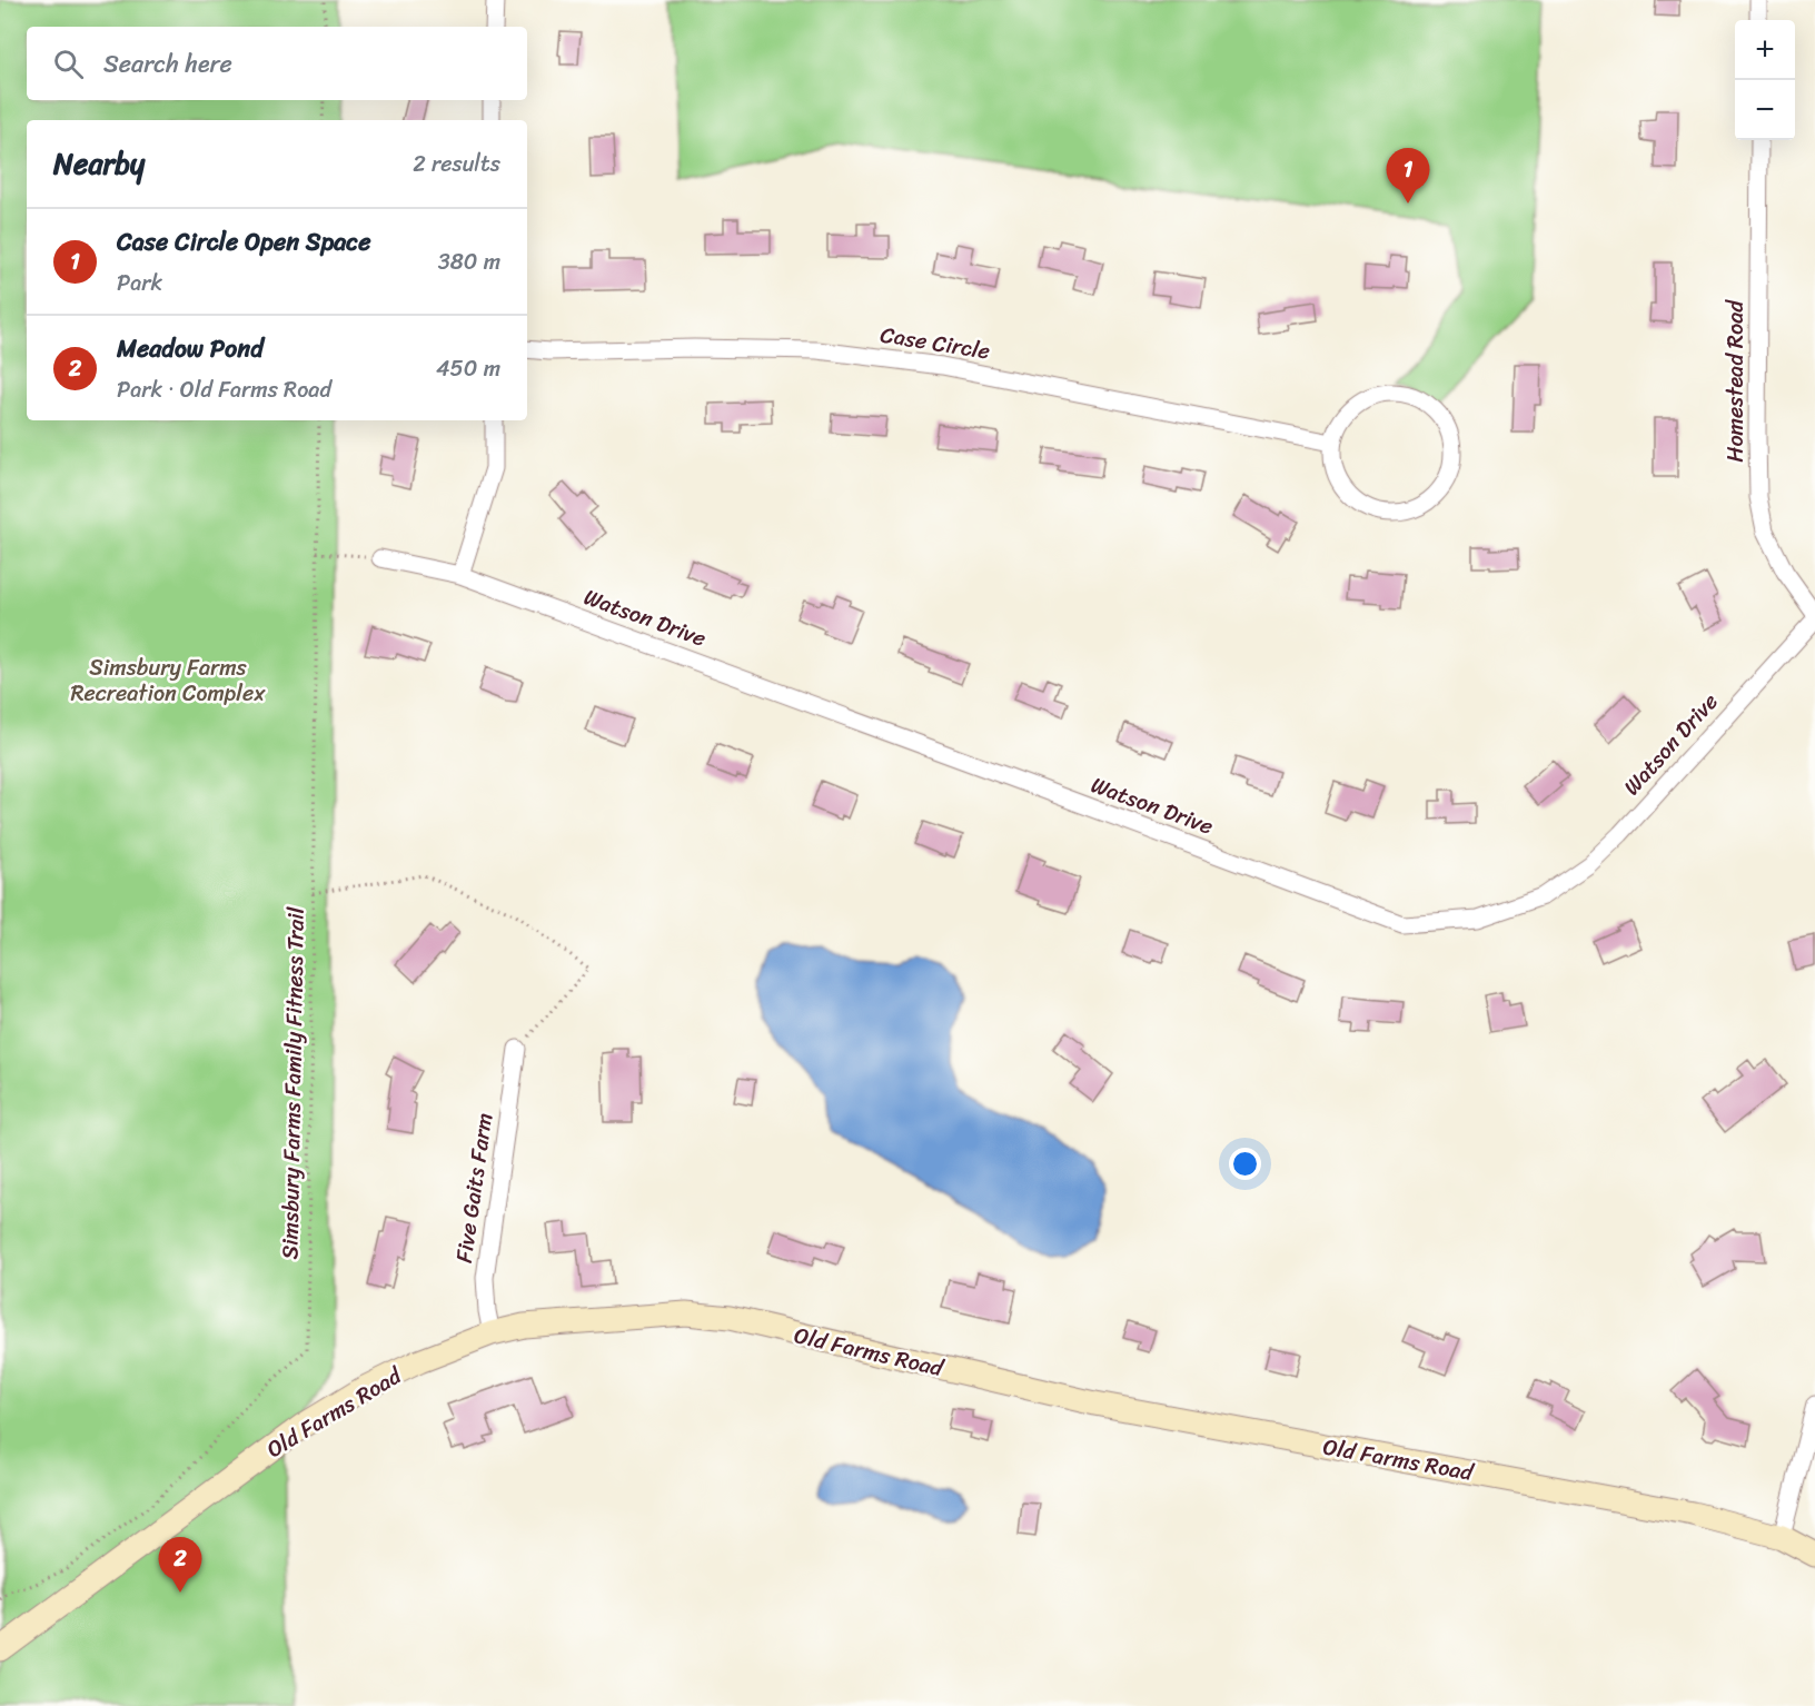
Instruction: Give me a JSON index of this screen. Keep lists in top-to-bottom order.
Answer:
{
  "streets": {
    "street": [
      "Case Circle",
      "Homestead Road",
      "Watson Drive",
      "Five Gaits Farm",
      "Old Farms Road"
    ],
    "path": ["Simsbury Farms Family Fitness Trail"]
  },
  "crossings": [
    ["Five Gaits Farm", "Old Farms Road"]
  ],
  "parks": ["Simsbury Farms Recreation Complex"],
  "page": {
    "map_buttons": ["+", "−"],
    "search": "Search here",
    "heading": ["Nearby", "2 results"],
    "pins": ["1", "2"],
    "list": [
      {
        "mark": "1",
        "name": "Case Circle Open Space",
        "note": "Park",
        "value": "380 m"
      },
      {
        "mark": "2",
        "name": "Meadow Pond",
        "note": "Park · Old Farms Road",
        "value": "450 m"
      }
    ]
  }
}
